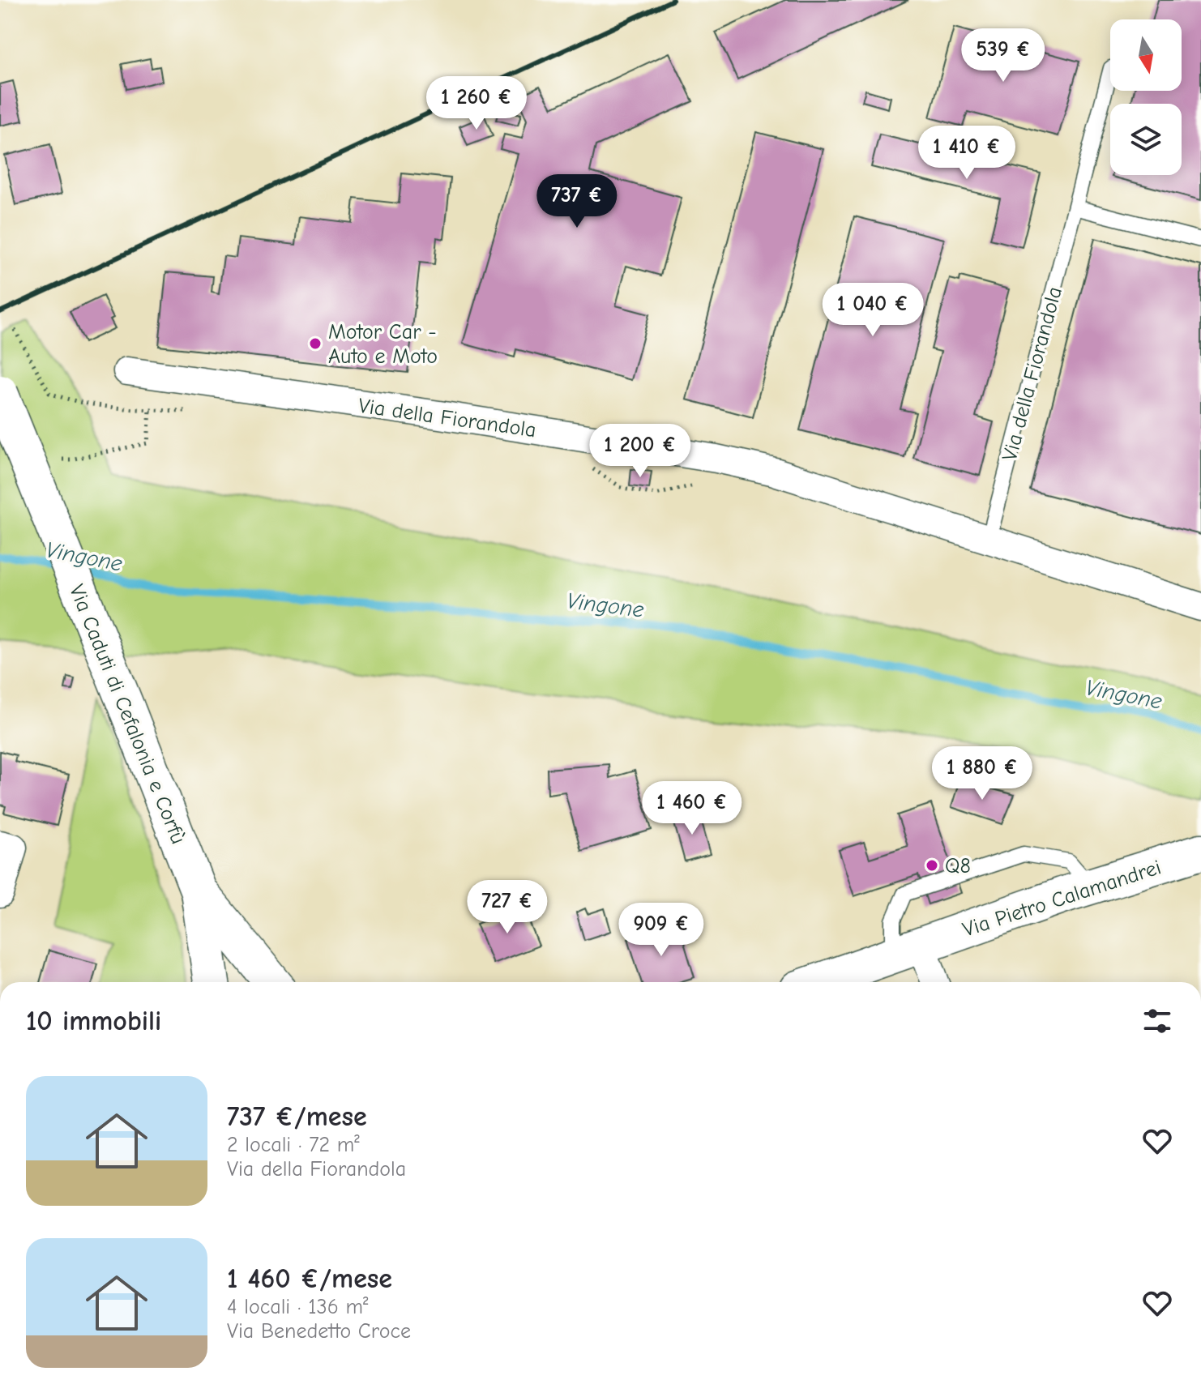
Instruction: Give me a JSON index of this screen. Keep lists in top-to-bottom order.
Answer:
{
  "streets": {
    "street": ["Via della Fiorandola", "Via Caduti di Cefalonia e Corfù", "Via Pietro Calamandrei"]
  },
  "water": ["Vingone"],
  "places": ["Motor Car - Auto e Moto", "Q8"],
  "north": "bottom",
  "page": {
    "price": [
      "539 €",
      "1 260 €",
      "1 410 €",
      "737 €",
      "1 040 €",
      "1 200 €",
      "1 880 €",
      "1 460 €",
      "727 €",
      "909 €"
    ],
    "heading": "10 immobili",
    "list": [
      {
        "name": "737 €/mese",
        "note": "2 locali · 72 m² · Via della Fiorandola"
      },
      {
        "name": "1 460 €/mese",
        "note": "4 locali · 136 m² · Via Benedetto Croce"
      }
    ]
  }
}
